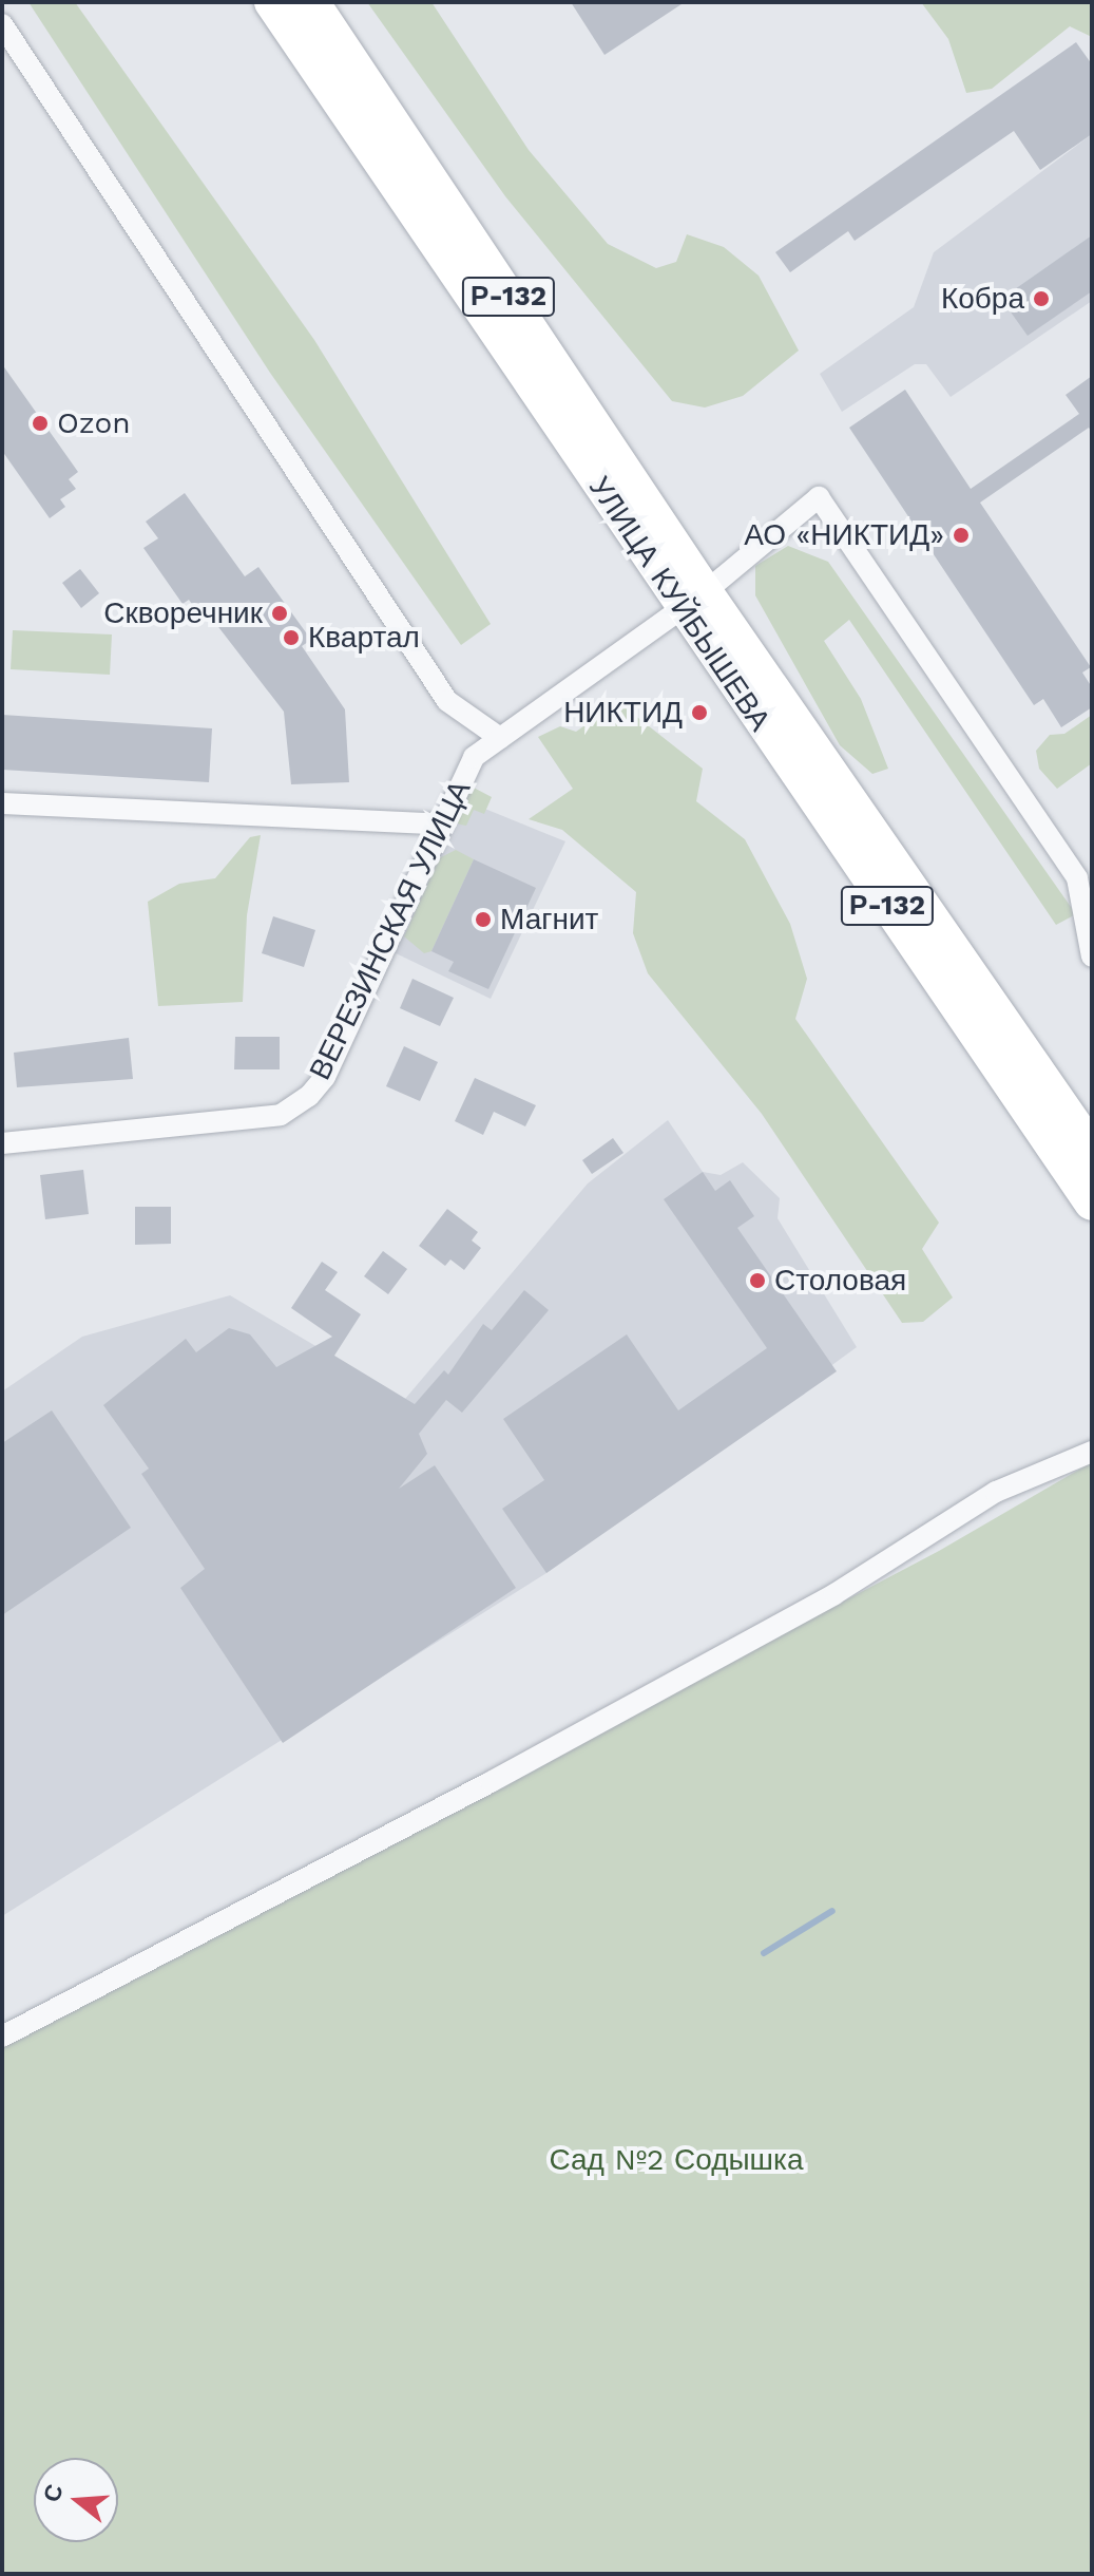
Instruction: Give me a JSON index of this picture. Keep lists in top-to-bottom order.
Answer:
{
  "streets": {
    "highway": ["Р-132", "УЛИЦА КУЙБЫШЕВА"],
    "street": ["ВЕРЕЗИНСКАЯ УЛИЦА"]
  },
  "crossings": [
    ["УЛИЦА КУЙБЫШЕВА", "ВЕРЕЗИНСКАЯ УЛИЦА"]
  ],
  "parks": ["Сад №2 Содышка"],
  "places": [
    "Кобра",
    "Ozon",
    "АО «НИКТИД»",
    "Скворечник",
    "Квартал",
    "НИКТИД",
    "Магнит",
    "Столовая"
  ],
  "north": "left"
}
